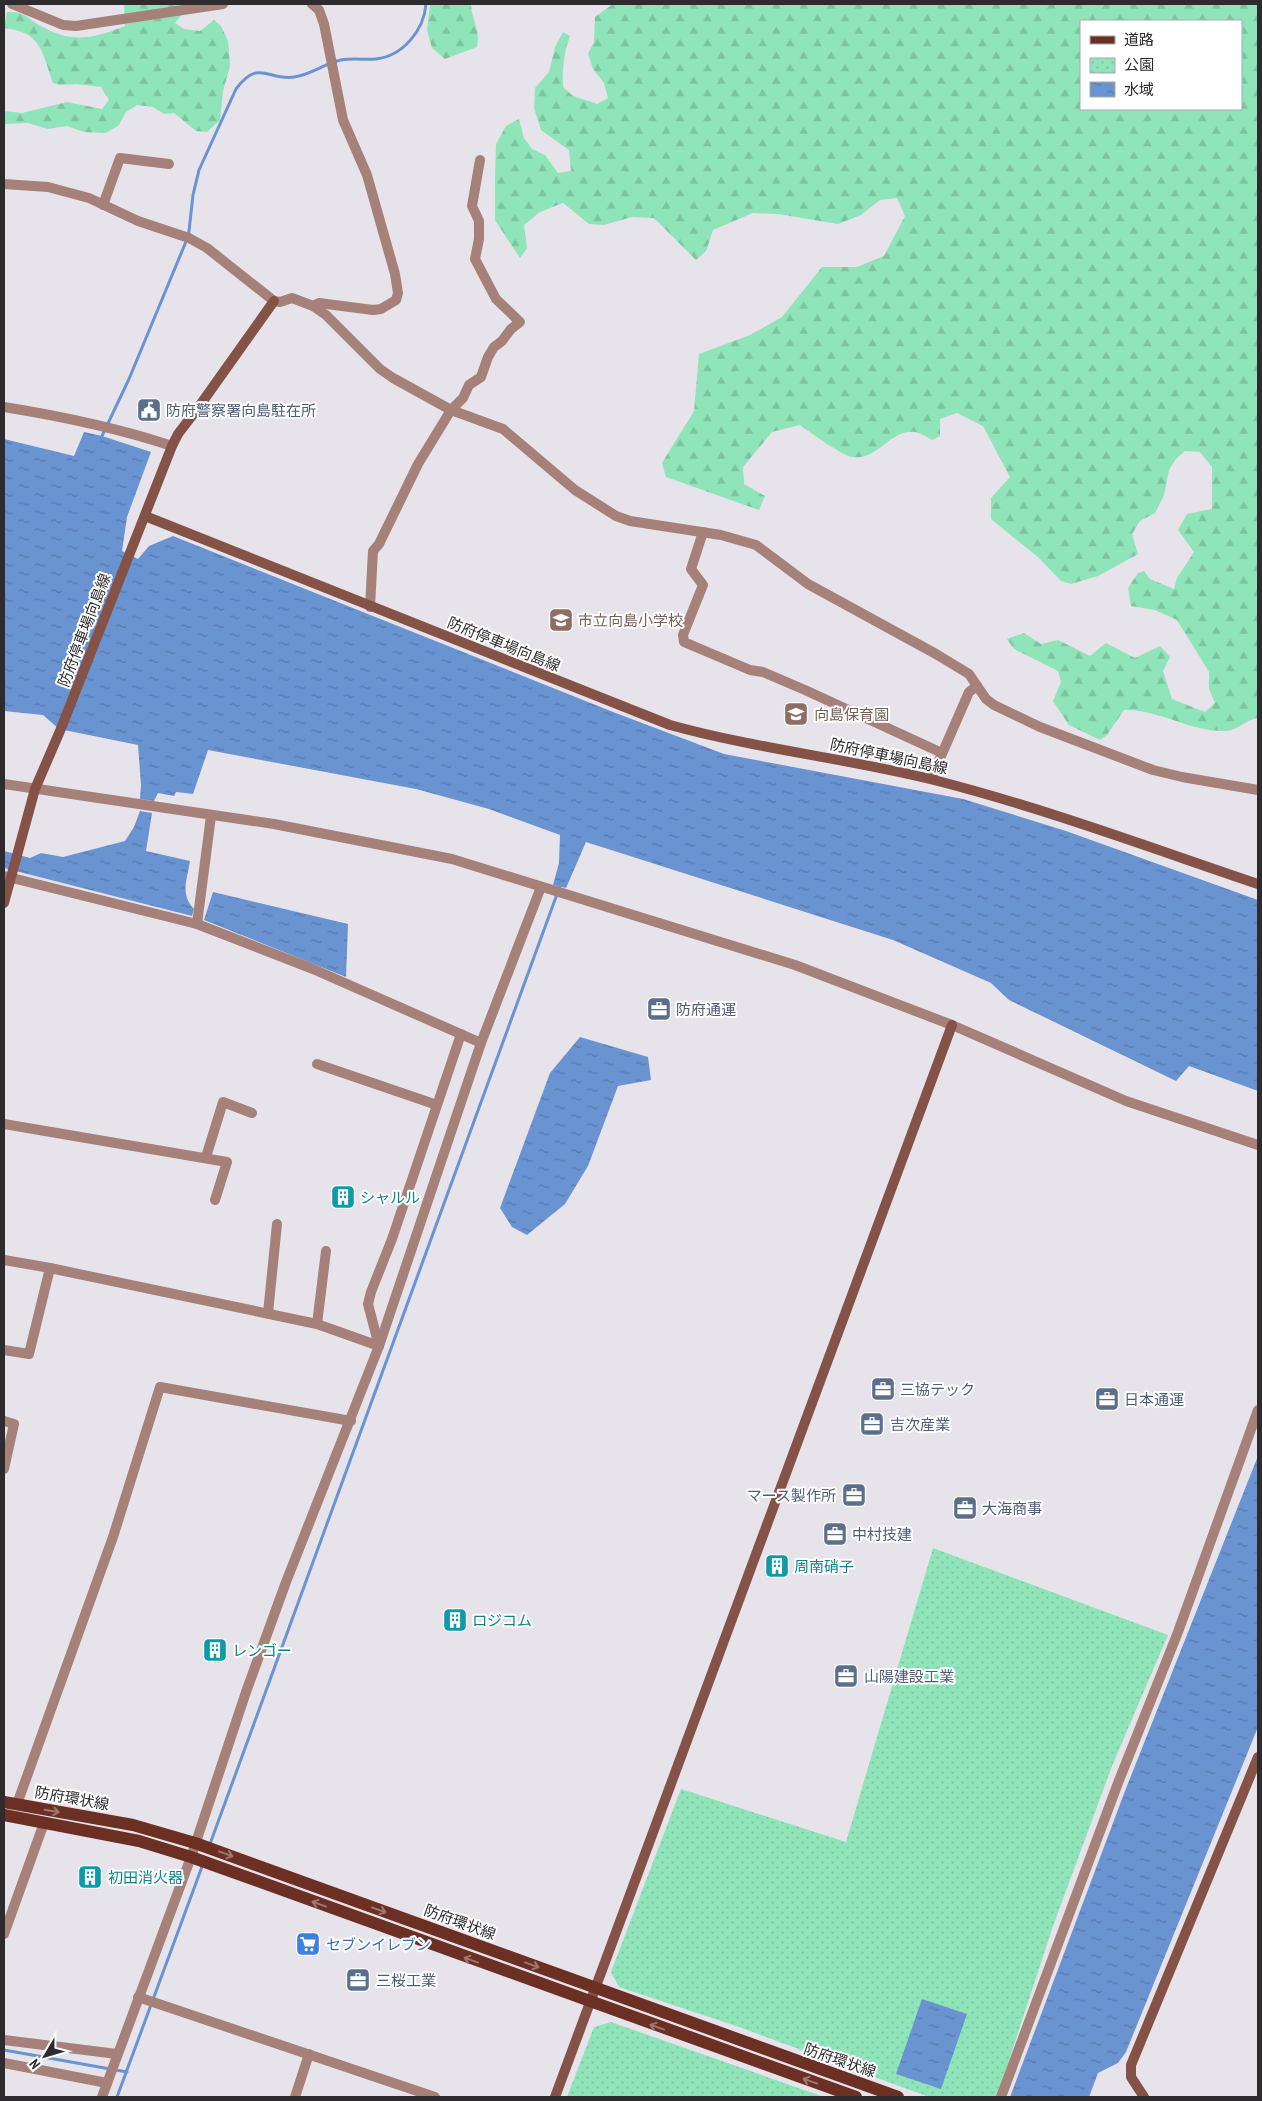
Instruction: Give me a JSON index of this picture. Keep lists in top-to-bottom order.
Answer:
{
  "streets": {
    "main road": ["防府環状線"],
    "street": ["防府停車場向島線"]
  },
  "places": {
    "public building": ["防府警察署向島駐在所"],
    "school or university": ["市立向島小学校", "向島保育園"],
    "office": [
      "防府通運",
      "三協テック",
      "日本通運",
      "吉次産業",
      "マース製作所",
      "大海商事",
      "中村技建",
      "山陽建設工業",
      "三桜工業"
    ],
    "building": [
      "シャルル",
      "周南硝子",
      "ロジコム",
      "レンゴー",
      "初田消火器"
    ],
    "supermarket": ["セブンイレブン"]
  },
  "legend": ["道路", "公園", "水域"],
  "north": "bottom left"
}
